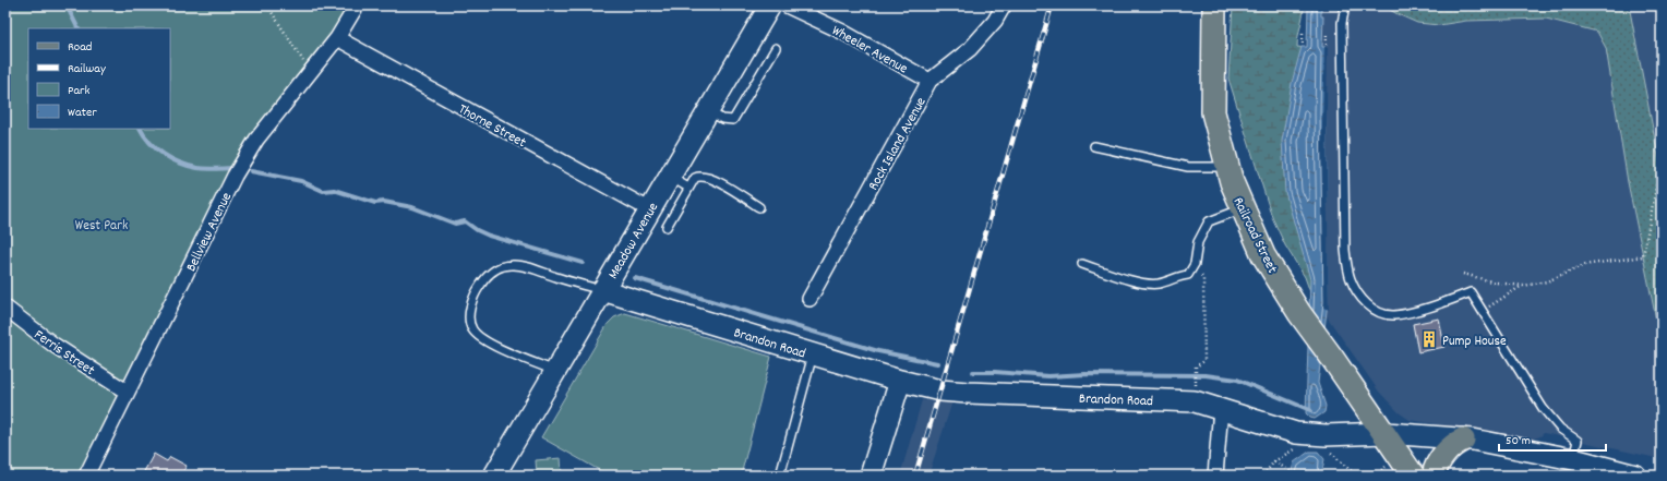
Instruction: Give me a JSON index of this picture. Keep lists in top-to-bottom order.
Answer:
{
  "streets": {
    "main road": ["Railroad Street"],
    "street": [
      "Wheeler Avenue",
      "Thorne Street",
      "Rock Island Avenue",
      "Bellview Avenue",
      "Meadow Avenue",
      "Brandon Road",
      "Ferris Street"
    ]
  },
  "crossings": [
    ["Wheeler Avenue", "Rock Island Avenue"],
    ["Thorne Street", "Bellview Avenue"],
    ["Thorne Street", "Meadow Avenue"],
    ["Bellview Avenue", "Ferris Street"],
    ["Railroad Street", "Brandon Road"],
    ["Meadow Avenue", "Brandon Road"]
  ],
  "parks": ["West Park"],
  "places": {
    "building": ["Pump House"]
  },
  "legend": [
    "Road",
    "Railway",
    "Park",
    "Water"
  ],
  "scale_bar": "50 m"
}
